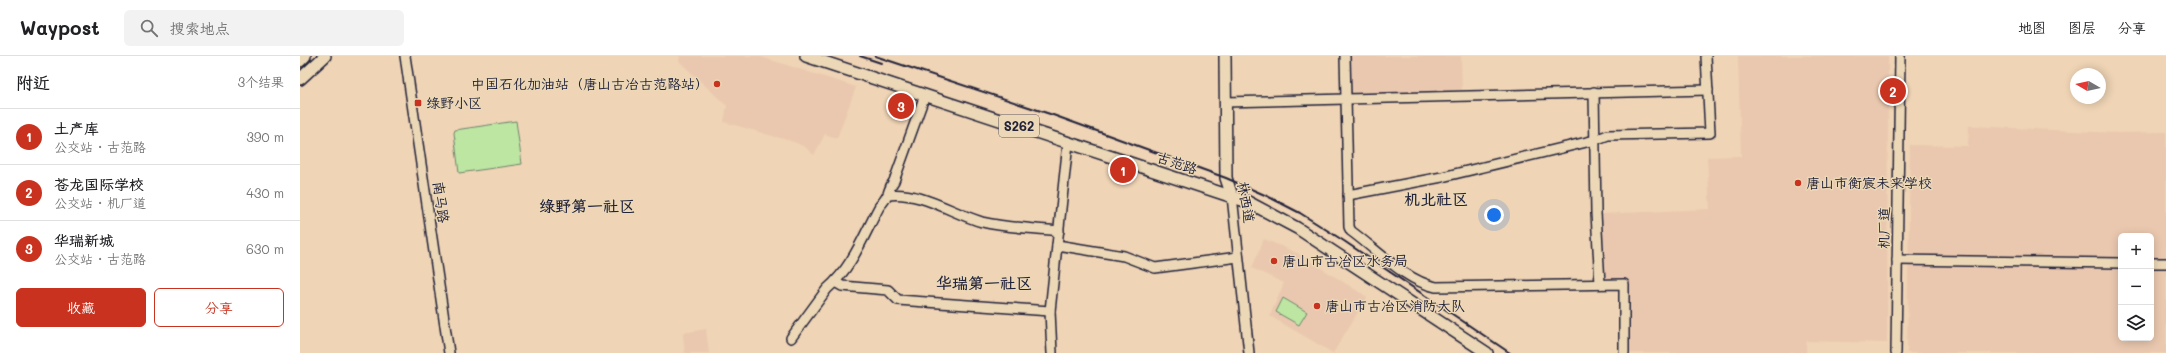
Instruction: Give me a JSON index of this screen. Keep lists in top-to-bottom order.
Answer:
{
  "streets": {
    "main road": ["S262", "古范路", "林西道"],
    "street": ["南马路", "机厂道"]
  },
  "crossings": [
    ["古范路", "林西道"]
  ],
  "districts": ["机北社区", "绿野第一社区", "华瑞第一社区"],
  "places": {
    "other": [
      "中国石化加油站（唐山古冶古范路站）",
      "唐山市衡宸未来学校",
      "唐山市古冶区水务局",
      "唐山市古冶区消防大队"
    ],
    "transit": ["绿野小区"]
  },
  "north": "left",
  "page": {
    "header": "Waypost",
    "search": "搜索地点",
    "nav": ["地图", "图层", "分享"],
    "heading": ["附近", "3个结果"],
    "pins": ["2", "3", "1"],
    "list": [
      {
        "mark": "1",
        "name": "土产库",
        "note": "公交站 · 古范路",
        "value": "390 m"
      },
      {
        "mark": "2",
        "name": "苍龙国际学校",
        "note": "公交站 · 机厂道",
        "value": "430 m"
      },
      {
        "mark": "3",
        "name": "华瑞新城",
        "note": "公交站 · 古范路",
        "value": "630 m"
      }
    ],
    "map_buttons": ["+", "−"],
    "buttons": ["收藏", "分享"]
  }
}
